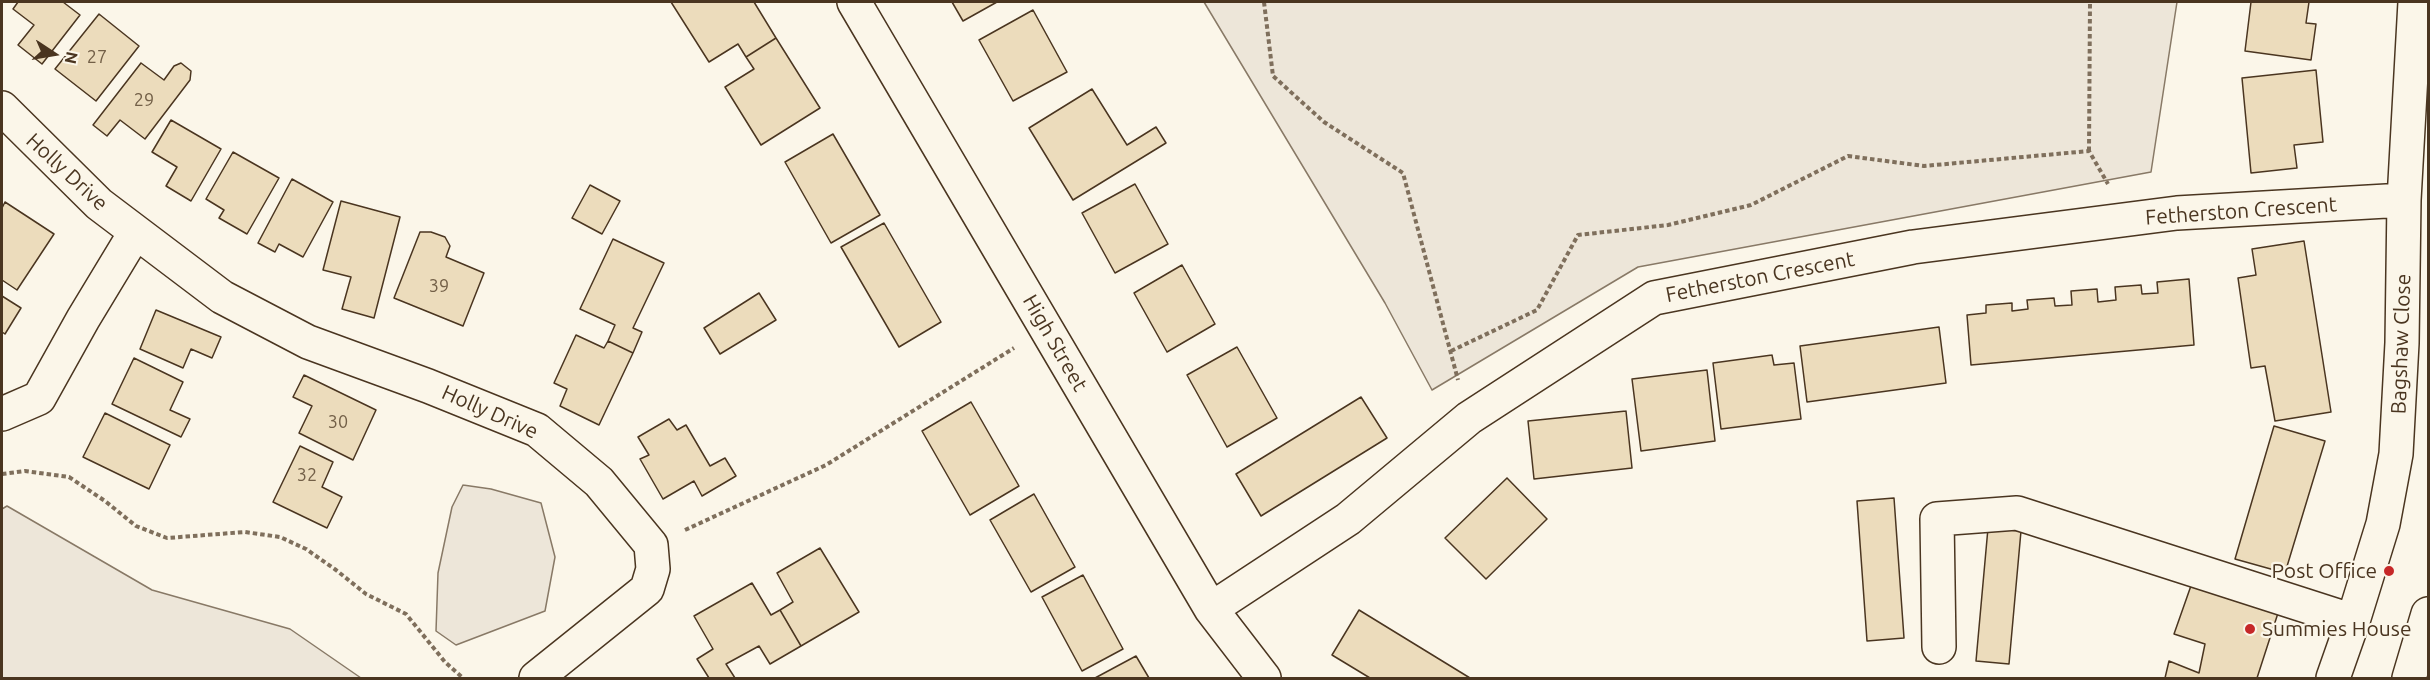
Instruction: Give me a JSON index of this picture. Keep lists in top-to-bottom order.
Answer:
{
  "streets": {
    "main road": [
      "Holly Drive",
      "Fetherston Crescent",
      "High Street",
      "Bagshaw Close"
    ]
  },
  "crossings": [
    ["Fetherston Crescent", "High Street"],
    ["Fetherston Crescent", "Bagshaw Close"]
  ],
  "places": ["Post Office", "Summies House"],
  "house_numbers": [
    "27",
    "29",
    "39",
    "30",
    "32"
  ],
  "north": "right"
}
